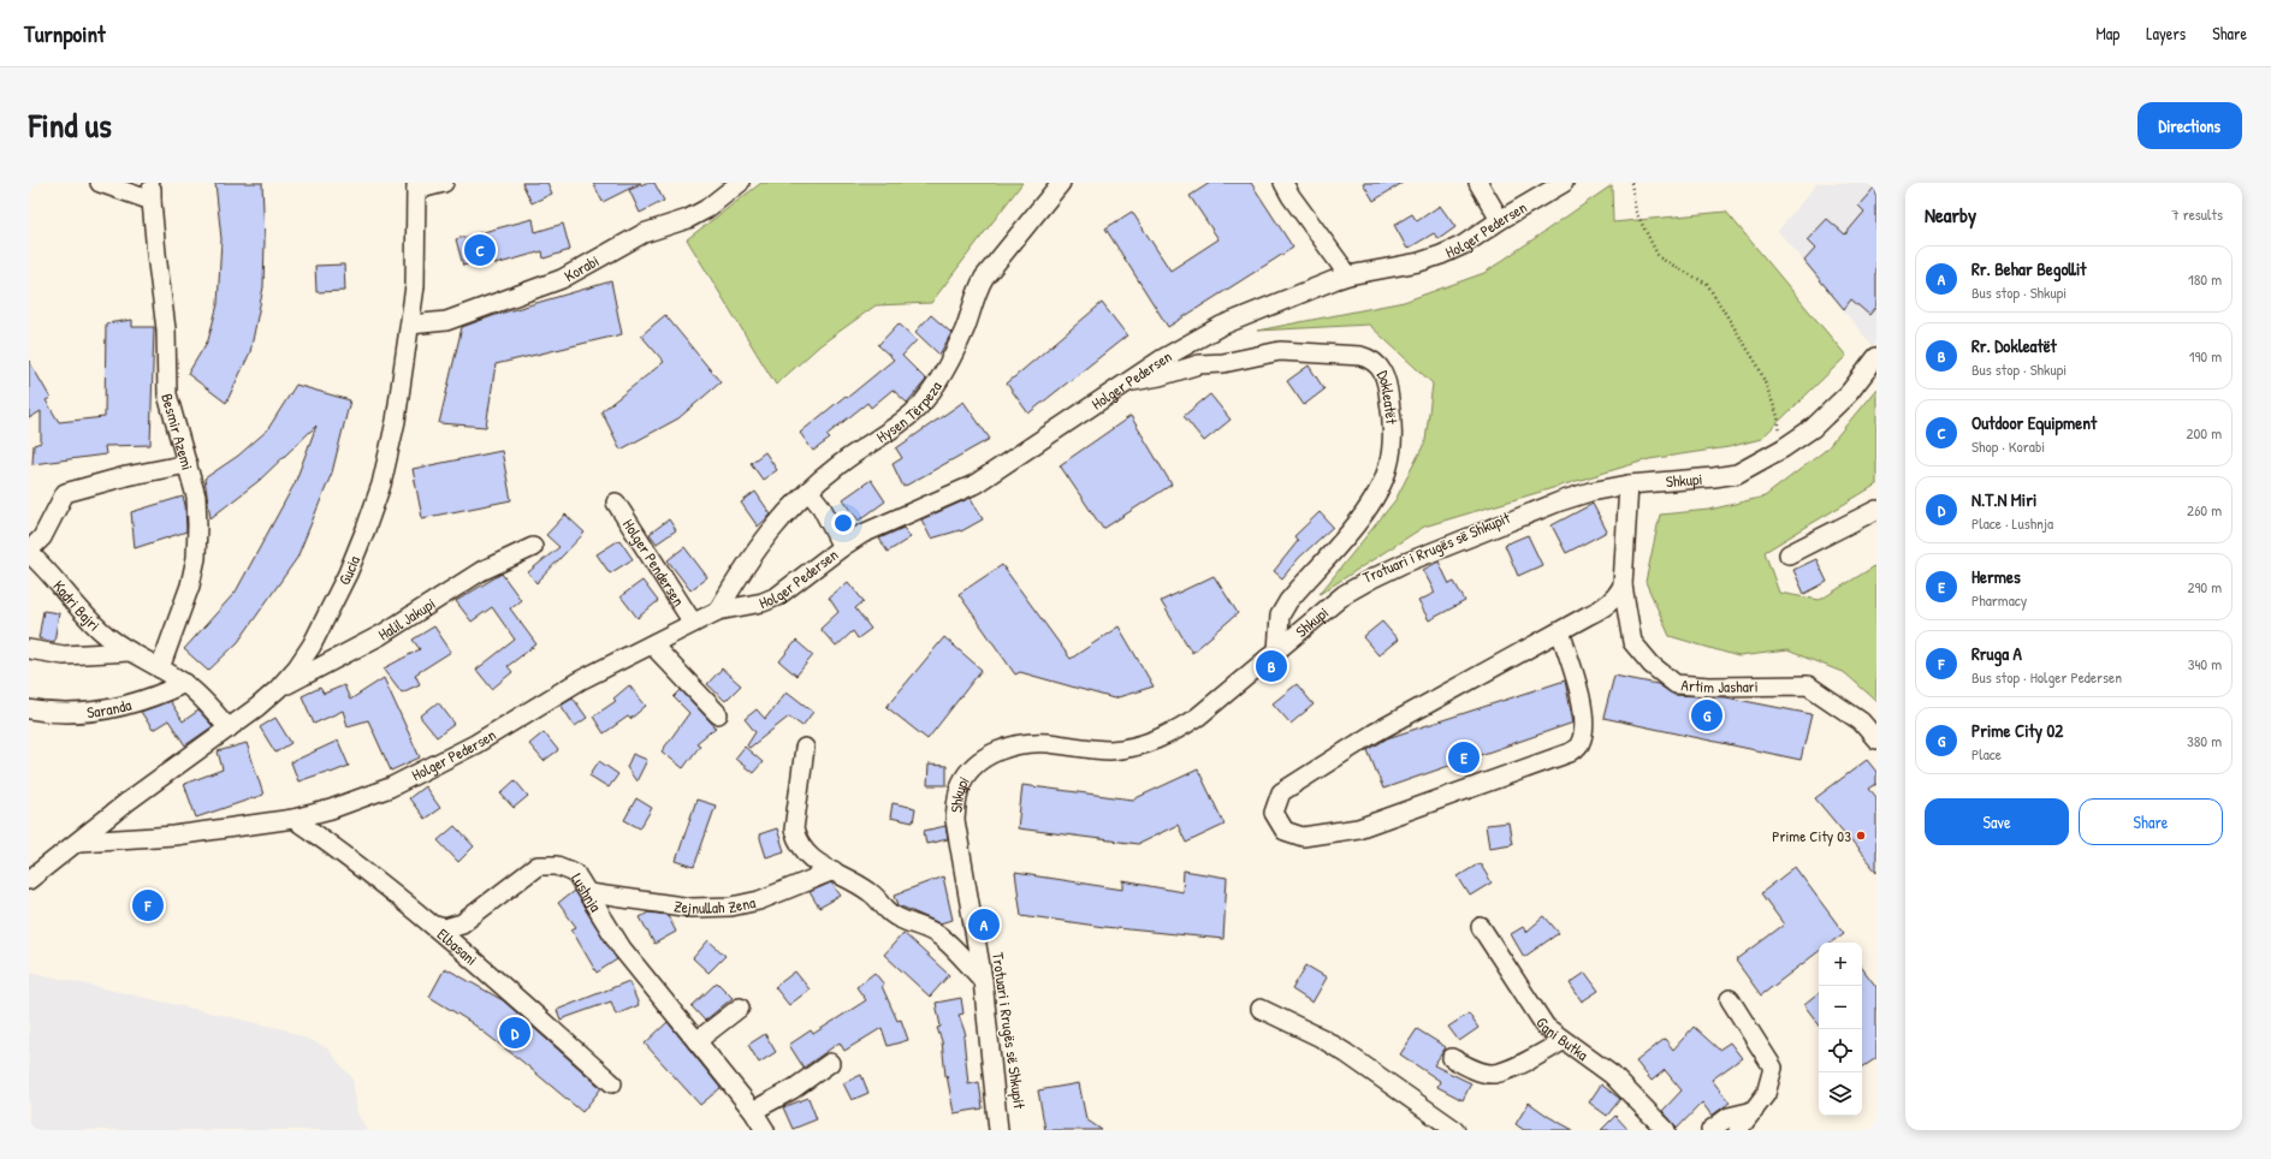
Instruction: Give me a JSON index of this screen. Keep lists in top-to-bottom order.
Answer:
{
  "streets": {
    "street": [
      "Holger Pedersen",
      "Korabi",
      "Dokleatët",
      "Hysen Tërpeza",
      "Besmir Azemi",
      "Shkupi",
      "Holger Pendersen",
      "Gucia",
      "Kadri Bajri",
      "Halil Jakupi",
      "Artim Jashari",
      "Saranda",
      "Lushnja",
      "Zejnullah Zena",
      "Elbasani",
      "Gani Butka"
    ]
  },
  "crossings": [
    ["Holger Pedersen", "Dokleatët"],
    ["Holger Pedersen", "Hysen Tërpeza"],
    ["Holger Pedersen", "Holger Pendersen"],
    ["Holger Pedersen", "Gucia"],
    ["Holger Pedersen", "Elbasani"],
    ["Korabi", "Gucia"],
    ["Dokleatët", "Shkupi"],
    ["Besmir Azemi", "Kadri Bajri"],
    ["Shkupi", "Artim Jashari"],
    ["Gucia", "Kadri Bajri"],
    ["Gucia", "Halil Jakupi"],
    ["Kadri Bajri", "Saranda"],
    ["Lushnja", "Zejnullah Zena"],
    ["Lushnja", "Elbasani"]
  ],
  "places": ["Prime City 03"],
  "page": {
    "header": "Turnpoint",
    "nav": ["Map", "Layers", "Share"],
    "title": "Find us",
    "buttons": [
      "Directions",
      ["Save", "Share"]
    ],
    "heading": ["Nearby", "7 results"],
    "pins": [
      "C",
      "B",
      "G",
      "E",
      "F",
      "A",
      "D"
    ],
    "list": [
      {
        "mark": "A",
        "name": "Rr. Behar Begollit",
        "note": "Bus stop · Shkupi",
        "value": "180 m"
      },
      {
        "mark": "B",
        "name": "Rr. Dokleatët",
        "note": "Bus stop · Shkupi",
        "value": "190 m"
      },
      {
        "mark": "C",
        "name": "Outdoor Equipment",
        "note": "Shop · Korabi",
        "value": "200 m"
      },
      {
        "mark": "D",
        "name": "N.T.N Miri",
        "note": "Place · Lushnja",
        "value": "260 m"
      },
      {
        "mark": "E",
        "name": "Hermes",
        "note": "Pharmacy",
        "value": "290 m"
      },
      {
        "mark": "F",
        "name": "Rruga A",
        "note": "Bus stop · Holger Pedersen",
        "value": "340 m"
      },
      {
        "mark": "G",
        "name": "Prime City 02",
        "note": "Place",
        "value": "380 m"
      }
    ],
    "map_buttons": ["+", "−"]
  }
}
